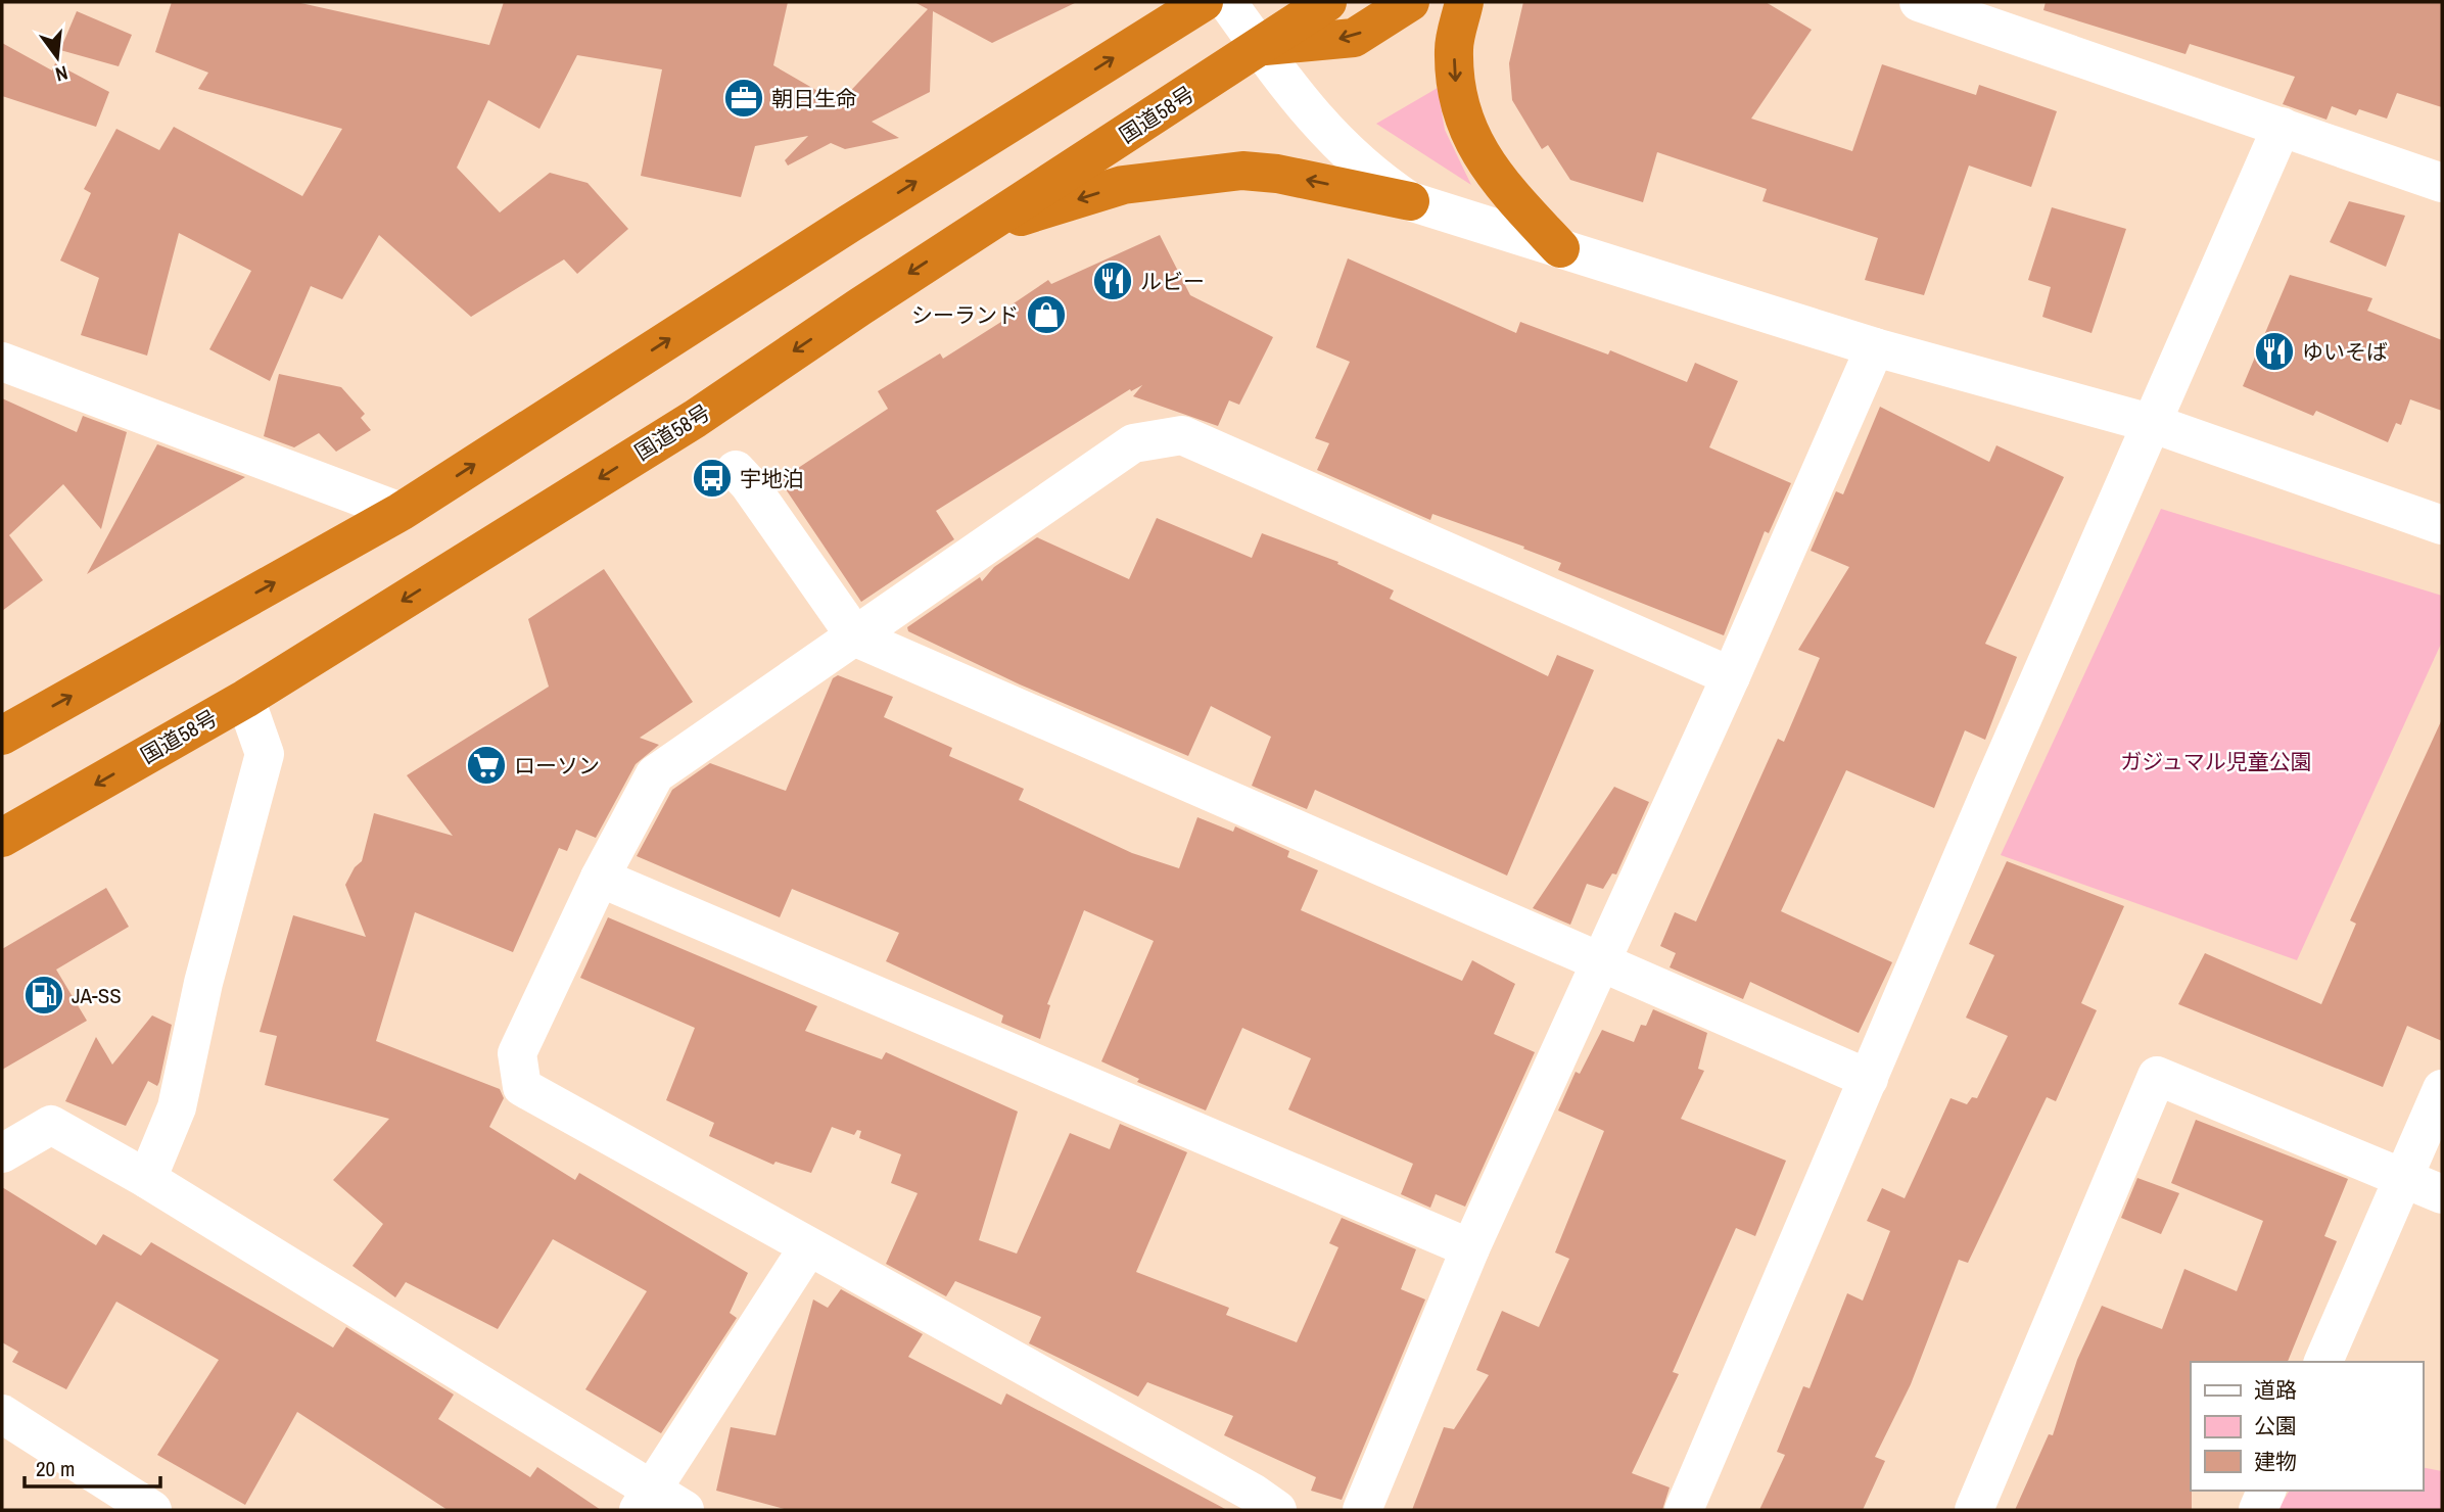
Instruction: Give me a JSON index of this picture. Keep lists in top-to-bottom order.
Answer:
{
  "streets": {
    "highway": ["国道58号"]
  },
  "parks": ["ガジュマル児童公園"],
  "places": {
    "office": ["朝日生命"],
    "restaurant": ["ルビー", "ゆいそば"],
    "shop": ["シーランド"],
    "bus stop": ["宇地泊"],
    "supermarket": ["ローソン"],
    "fuel station": ["JA-SS"]
  },
  "legend": ["道路", "公園", "建物"],
  "scale_bar": "20 m",
  "north": "bottom"
}
